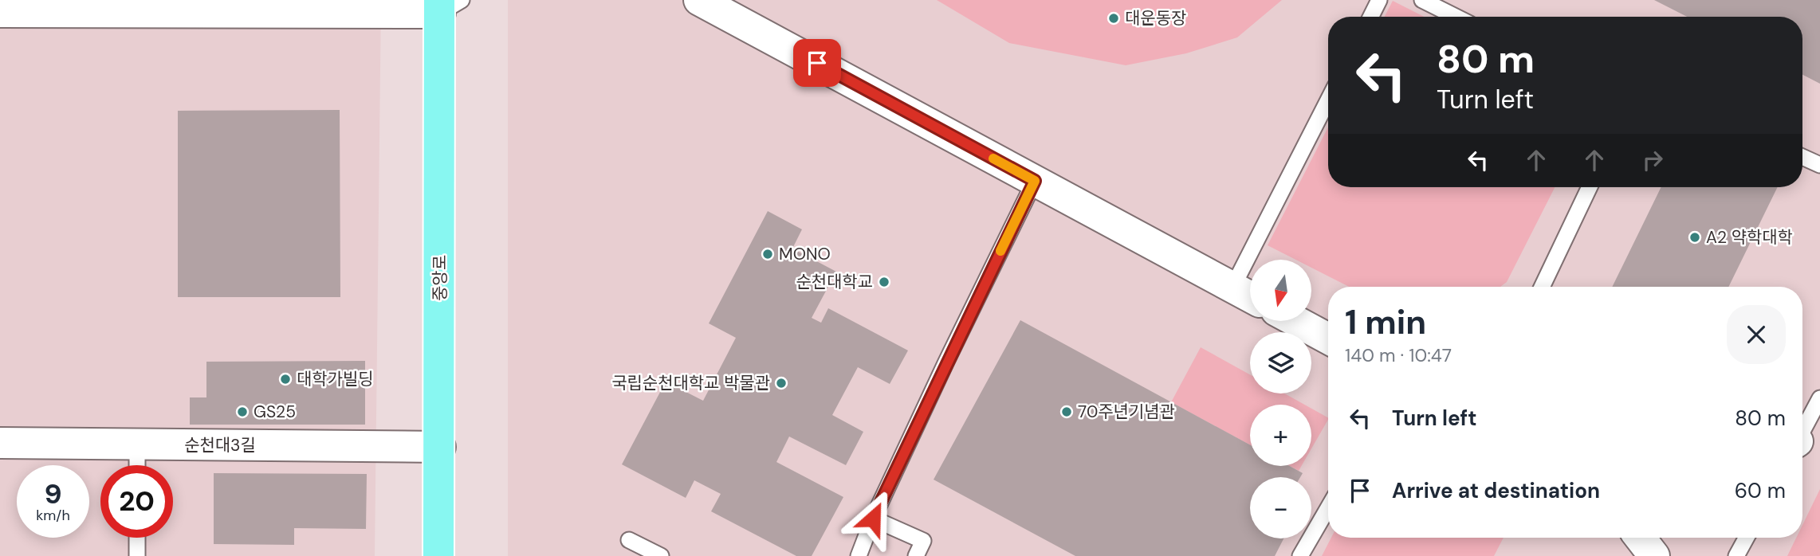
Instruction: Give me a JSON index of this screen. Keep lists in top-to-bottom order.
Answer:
{
  "streets": {
    "main road": ["중앙로"],
    "street": ["순천대3길"]
  },
  "crossings": [
    ["중앙로", "순천대3길"]
  ],
  "places": [
    "대운동장",
    "A2 약학대학",
    "MONO",
    "순천대학교",
    "대학가빌딩",
    "국립순천대학교 박물관",
    "GS25",
    "70주년기념관"
  ],
  "north": "bottom",
  "page": {
    "turn": ["80 m", "Turn left"],
    "map_buttons": ["+", "−"],
    "heading": ["1 min", "140 m · 10:47"],
    "list": [
      {
        "name": "Turn left",
        "value": "80 m"
      },
      {
        "name": "Arrive at destination",
        "value": "60 m"
      }
    ],
    "speed": "9 km/h",
    "limit": "20"
  }
}
